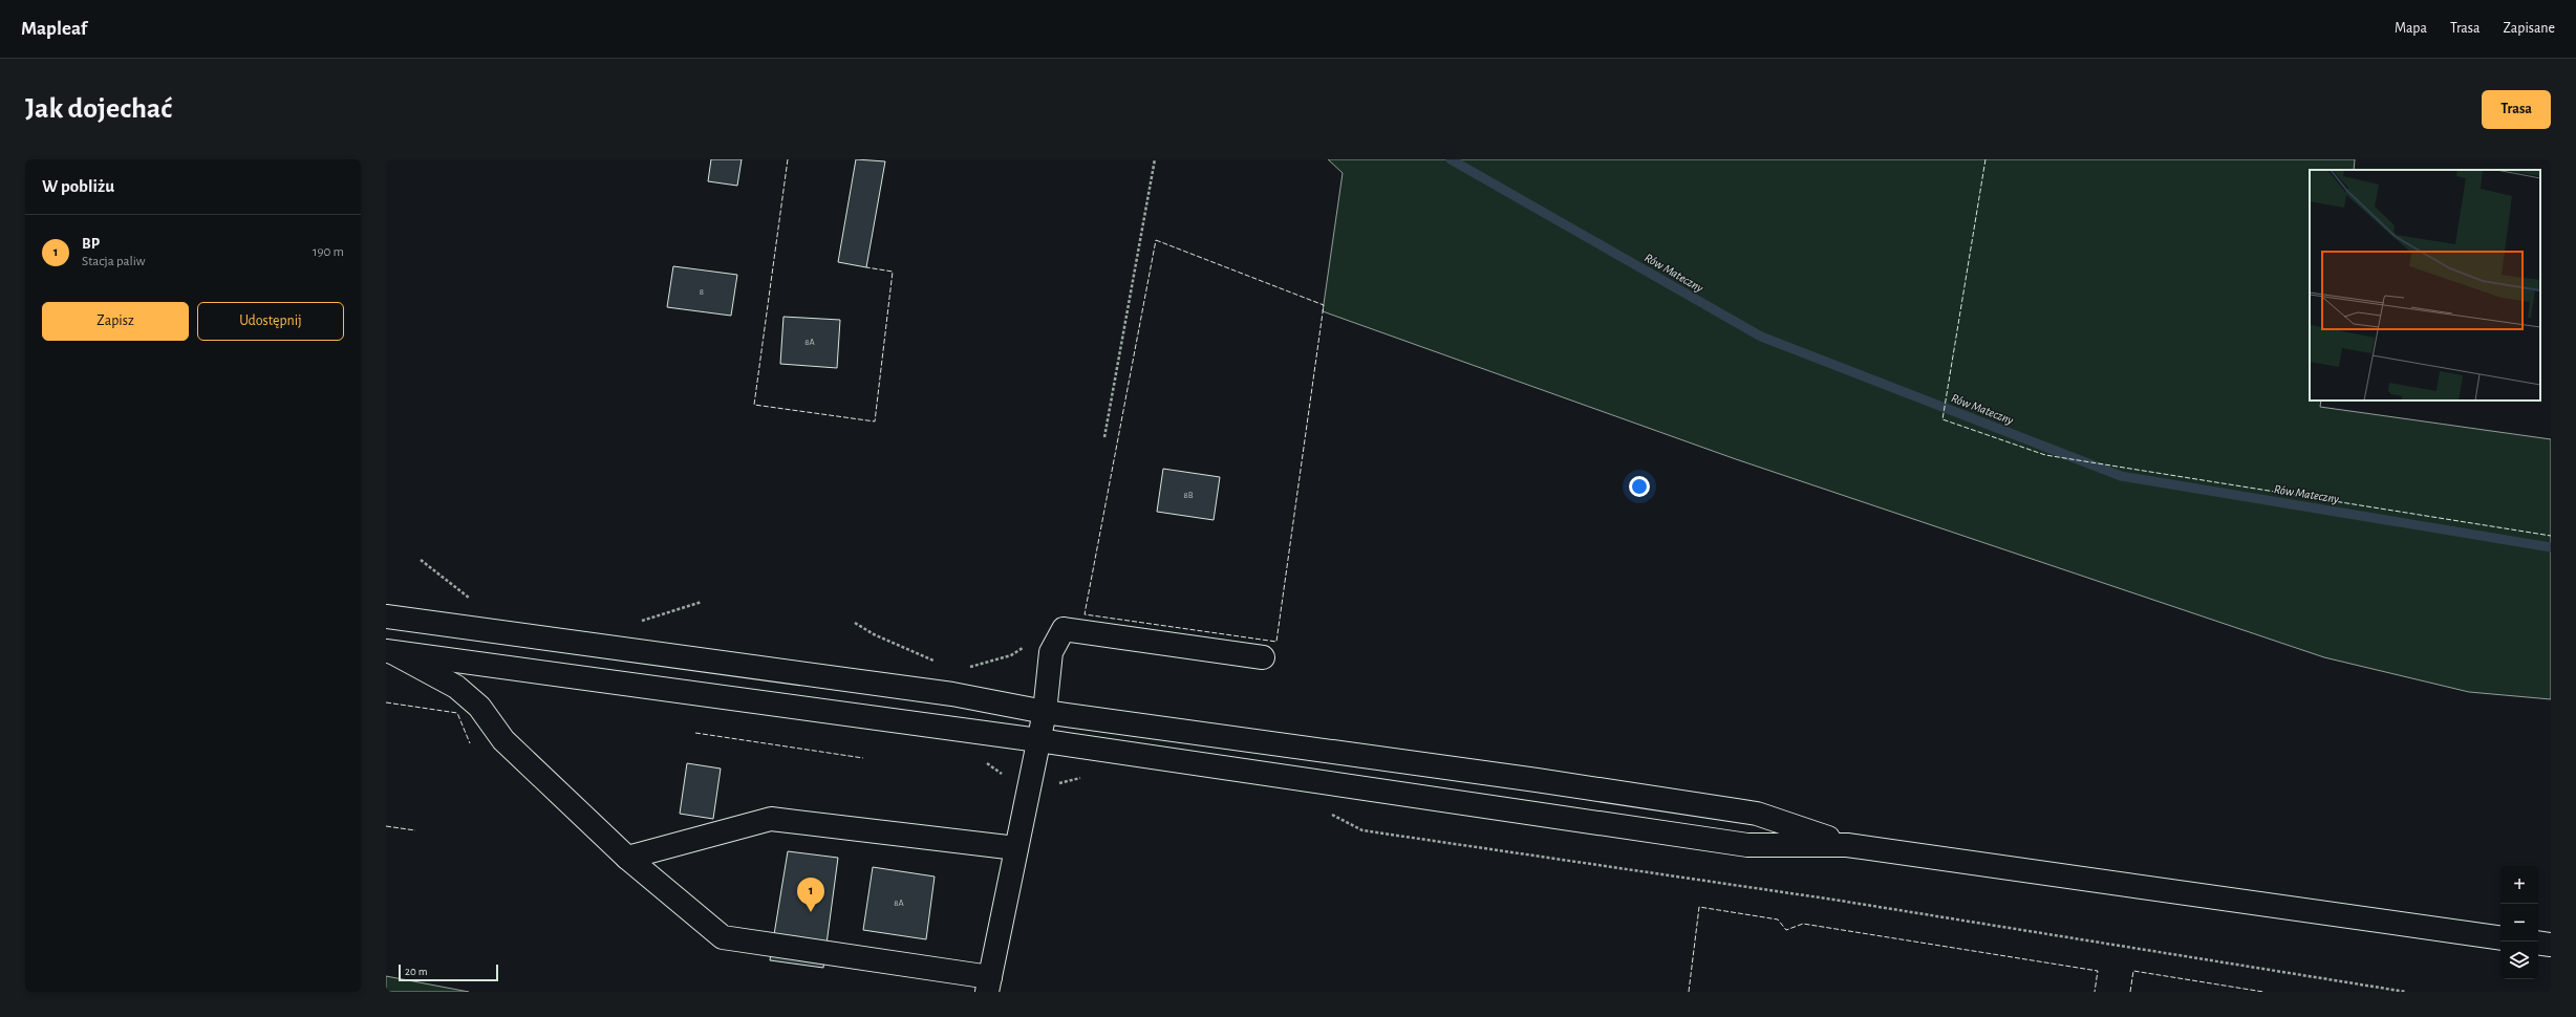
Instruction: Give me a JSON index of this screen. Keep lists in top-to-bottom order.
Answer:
{
  "water": ["Rów Mateczny"],
  "house_numbers": [
    "8",
    "8A",
    "8B",
    "8A"
  ],
  "scale_bar": "20 m",
  "page": {
    "header": "Mapleaf",
    "nav": ["Mapa", "Trasa", "Zapisane"],
    "buttons": [
      "Trasa",
      ["Zapisz", "Udostępnij"]
    ],
    "title": "Jak dojechać",
    "heading": "W pobliżu",
    "list": [
      {
        "mark": "1",
        "name": "BP",
        "note": "Stacja paliw",
        "value": "190 m"
      }
    ],
    "map_buttons": ["+", "−"],
    "pins": "1",
    "scale": "20 m"
  }
}
